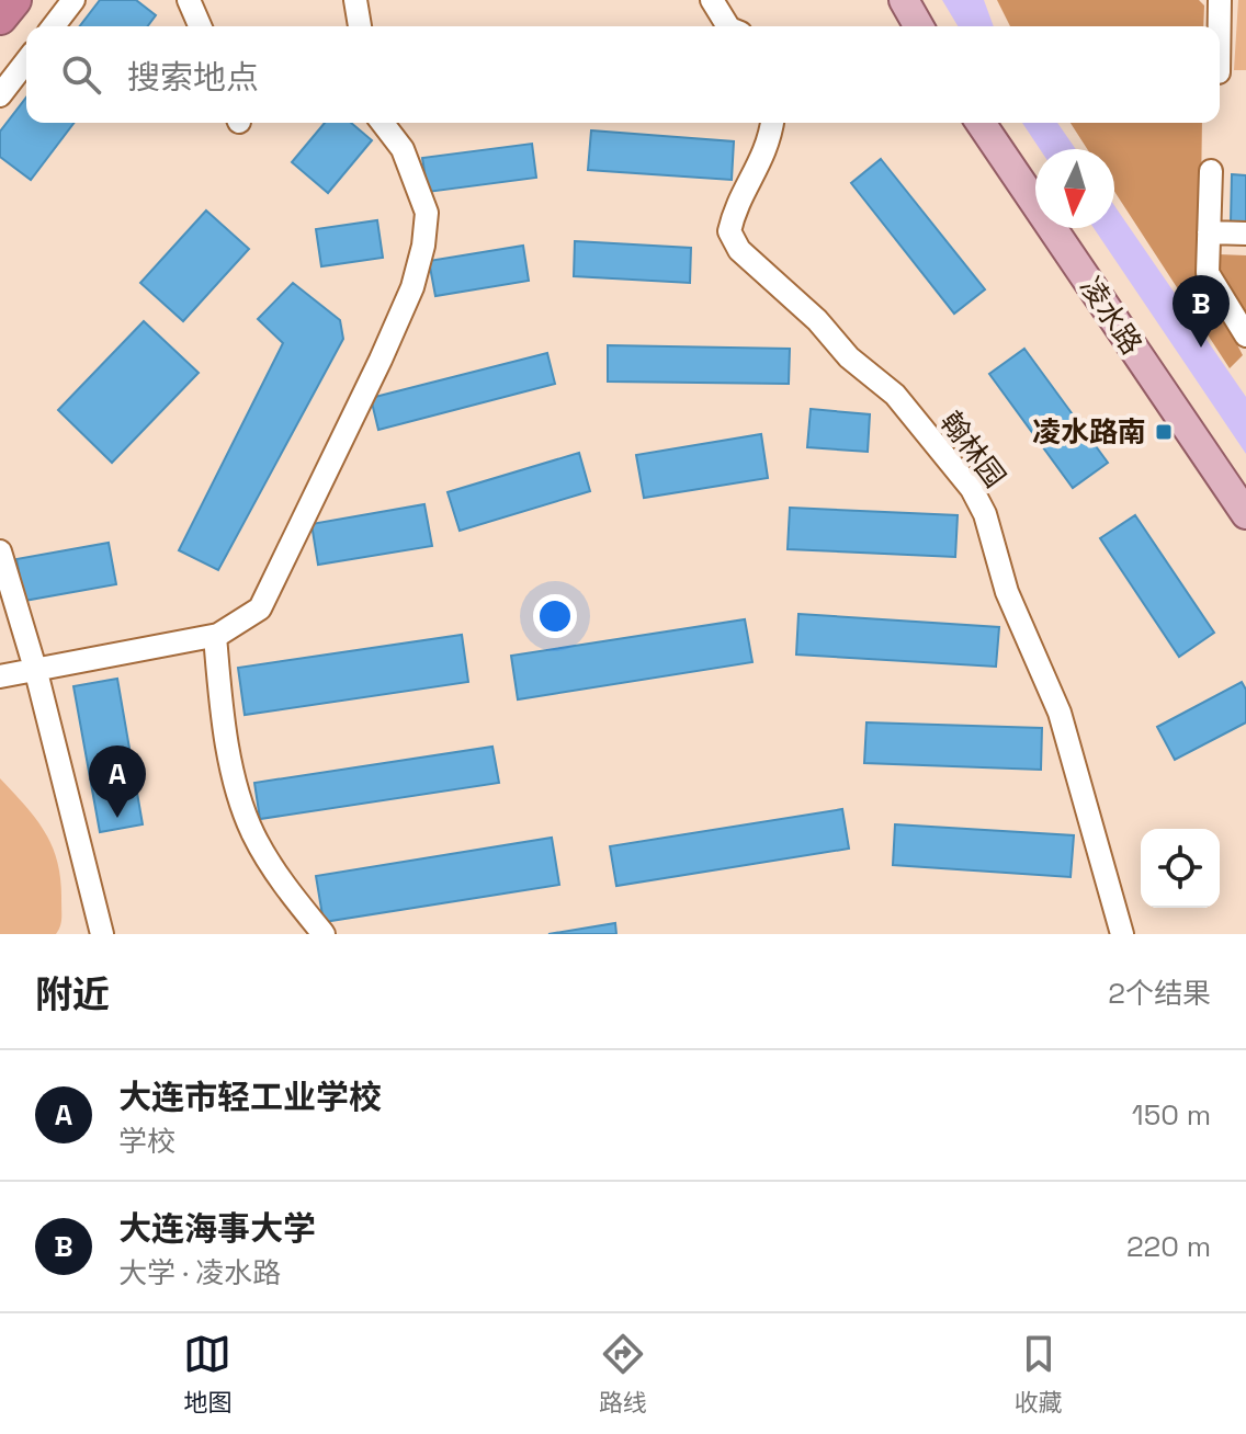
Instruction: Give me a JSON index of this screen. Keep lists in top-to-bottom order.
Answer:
{
  "streets": {
    "main road": ["凌水路"],
    "street": ["翰林园"]
  },
  "places": {
    "transit": ["凌水路南"]
  },
  "north": "bottom",
  "page": {
    "search": "搜索地点",
    "pins": ["B", "A"],
    "heading": ["附近", "2个结果"],
    "list": [
      {
        "mark": "A",
        "name": "大连市轻工业学校",
        "note": "学校",
        "value": "150 m"
      },
      {
        "mark": "B",
        "name": "大连海事大学",
        "note": "大学 · 凌水路",
        "value": "220 m"
      }
    ],
    "nav": ["地图", "路线", "收藏"]
  }
}
